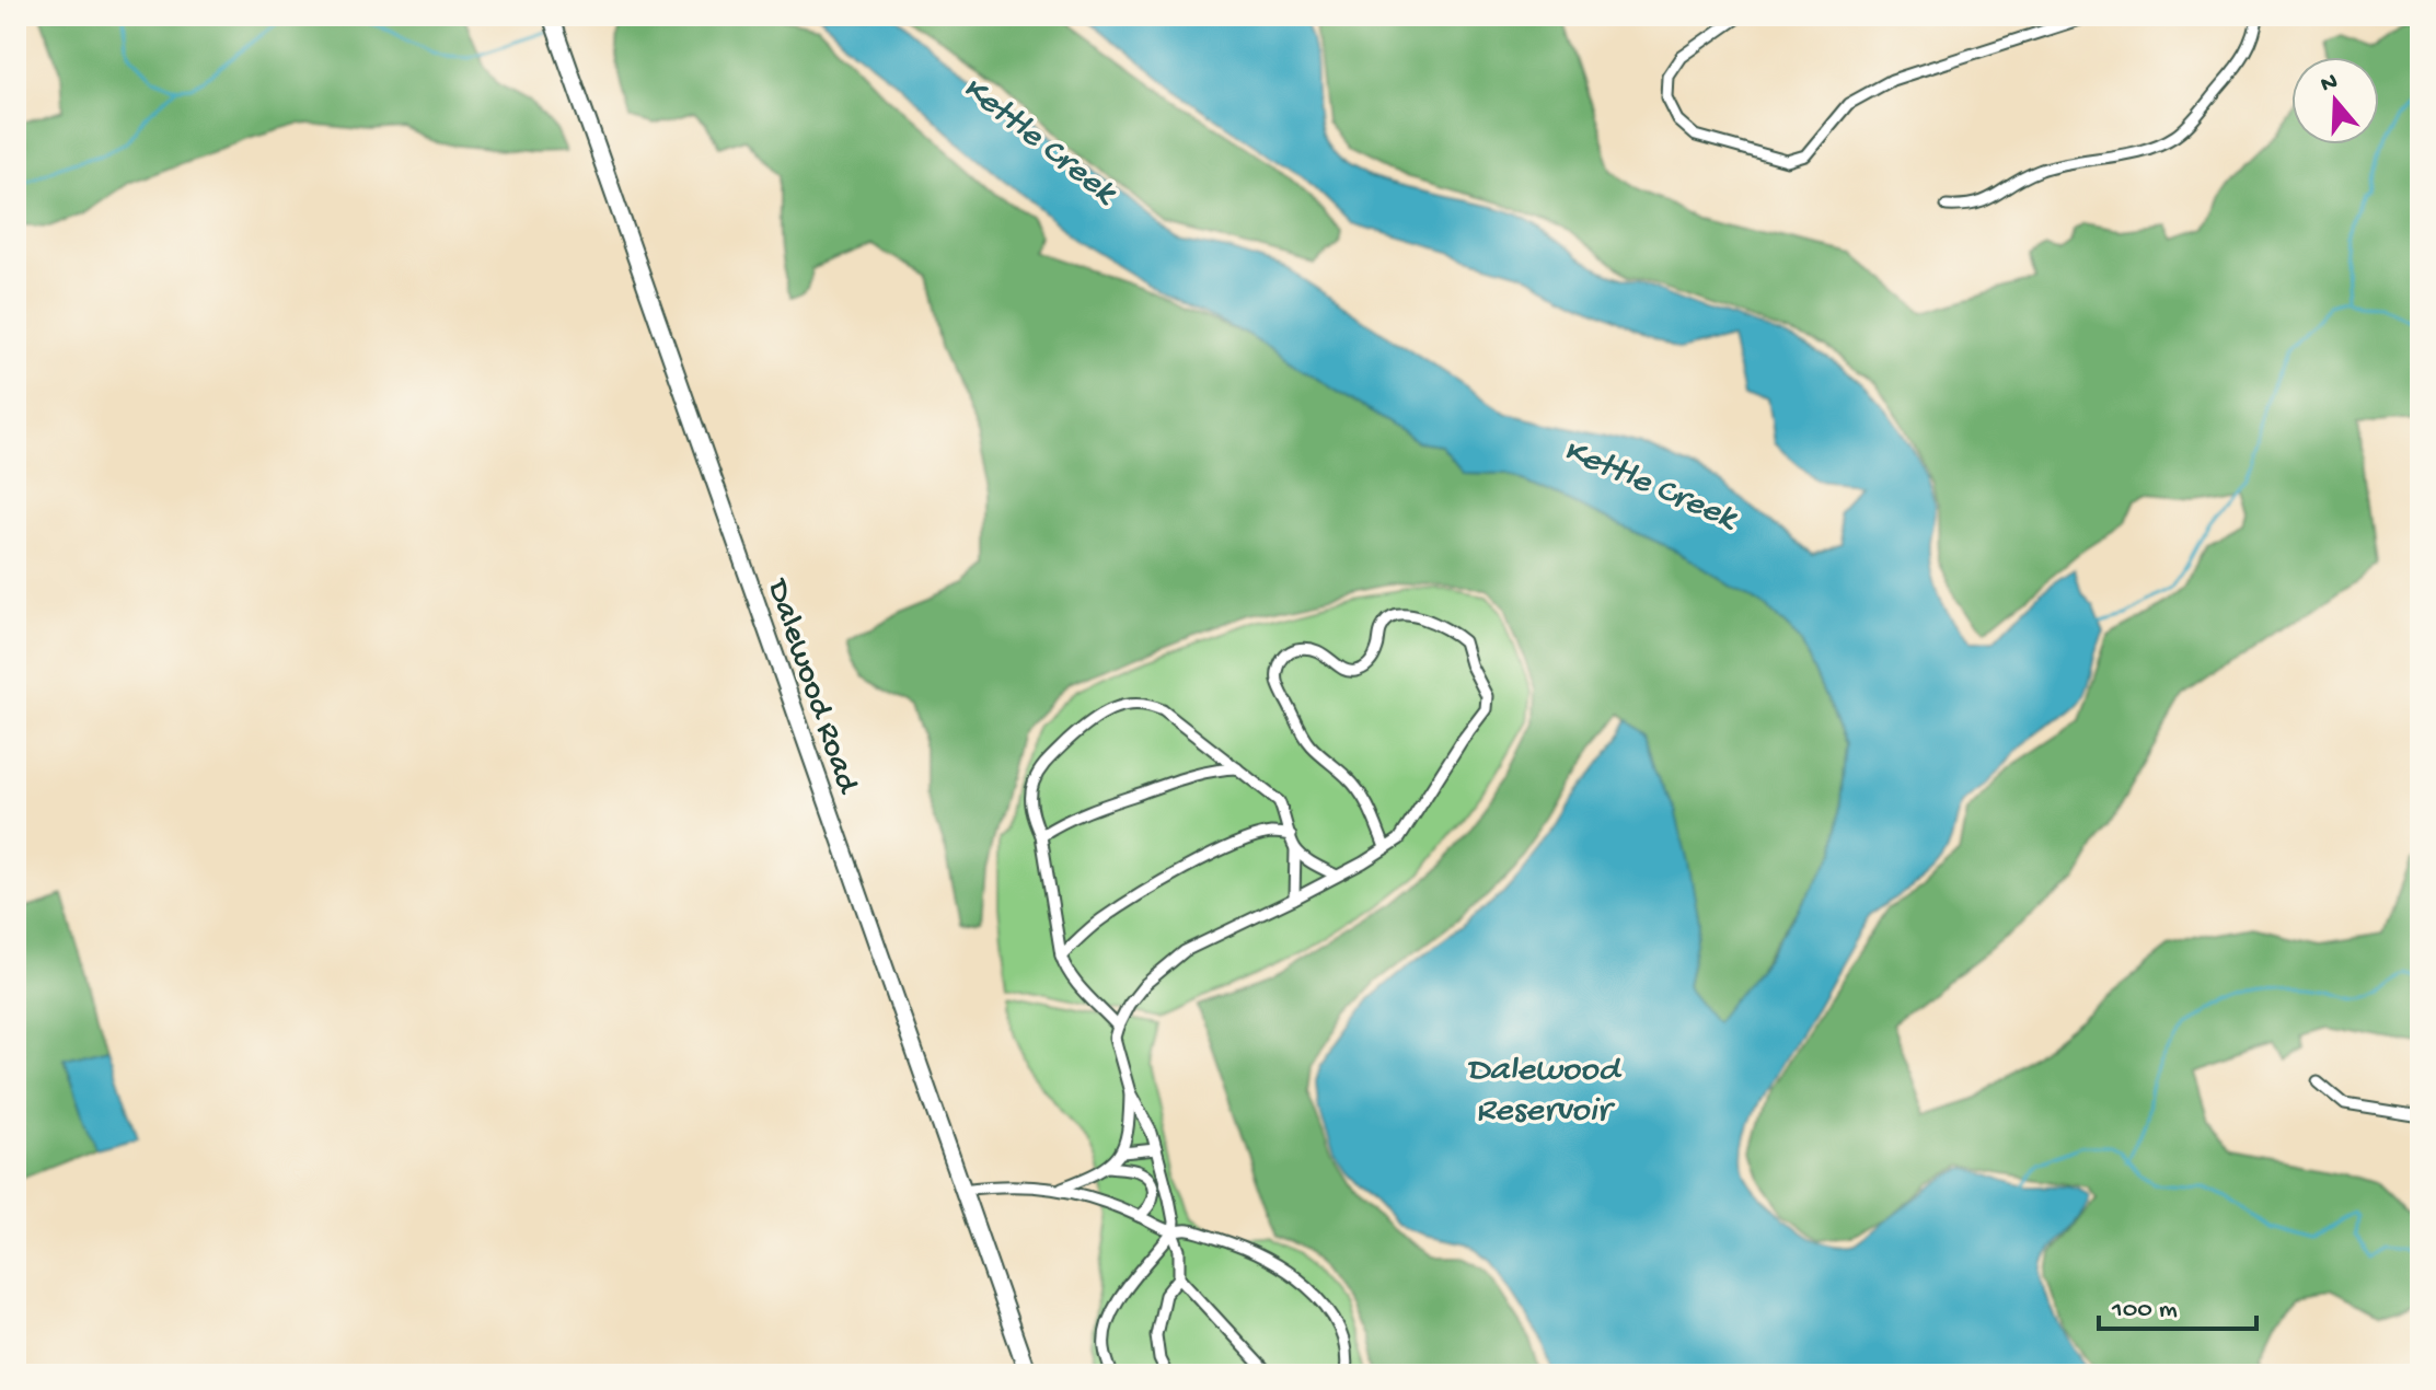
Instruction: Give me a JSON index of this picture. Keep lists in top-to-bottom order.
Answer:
{
  "streets": {
    "main road": ["Dalewood Road"]
  },
  "water": ["Kettle Creek", "Dalewood Reservoir"],
  "scale_bar": "100 m",
  "north": "top"
}
